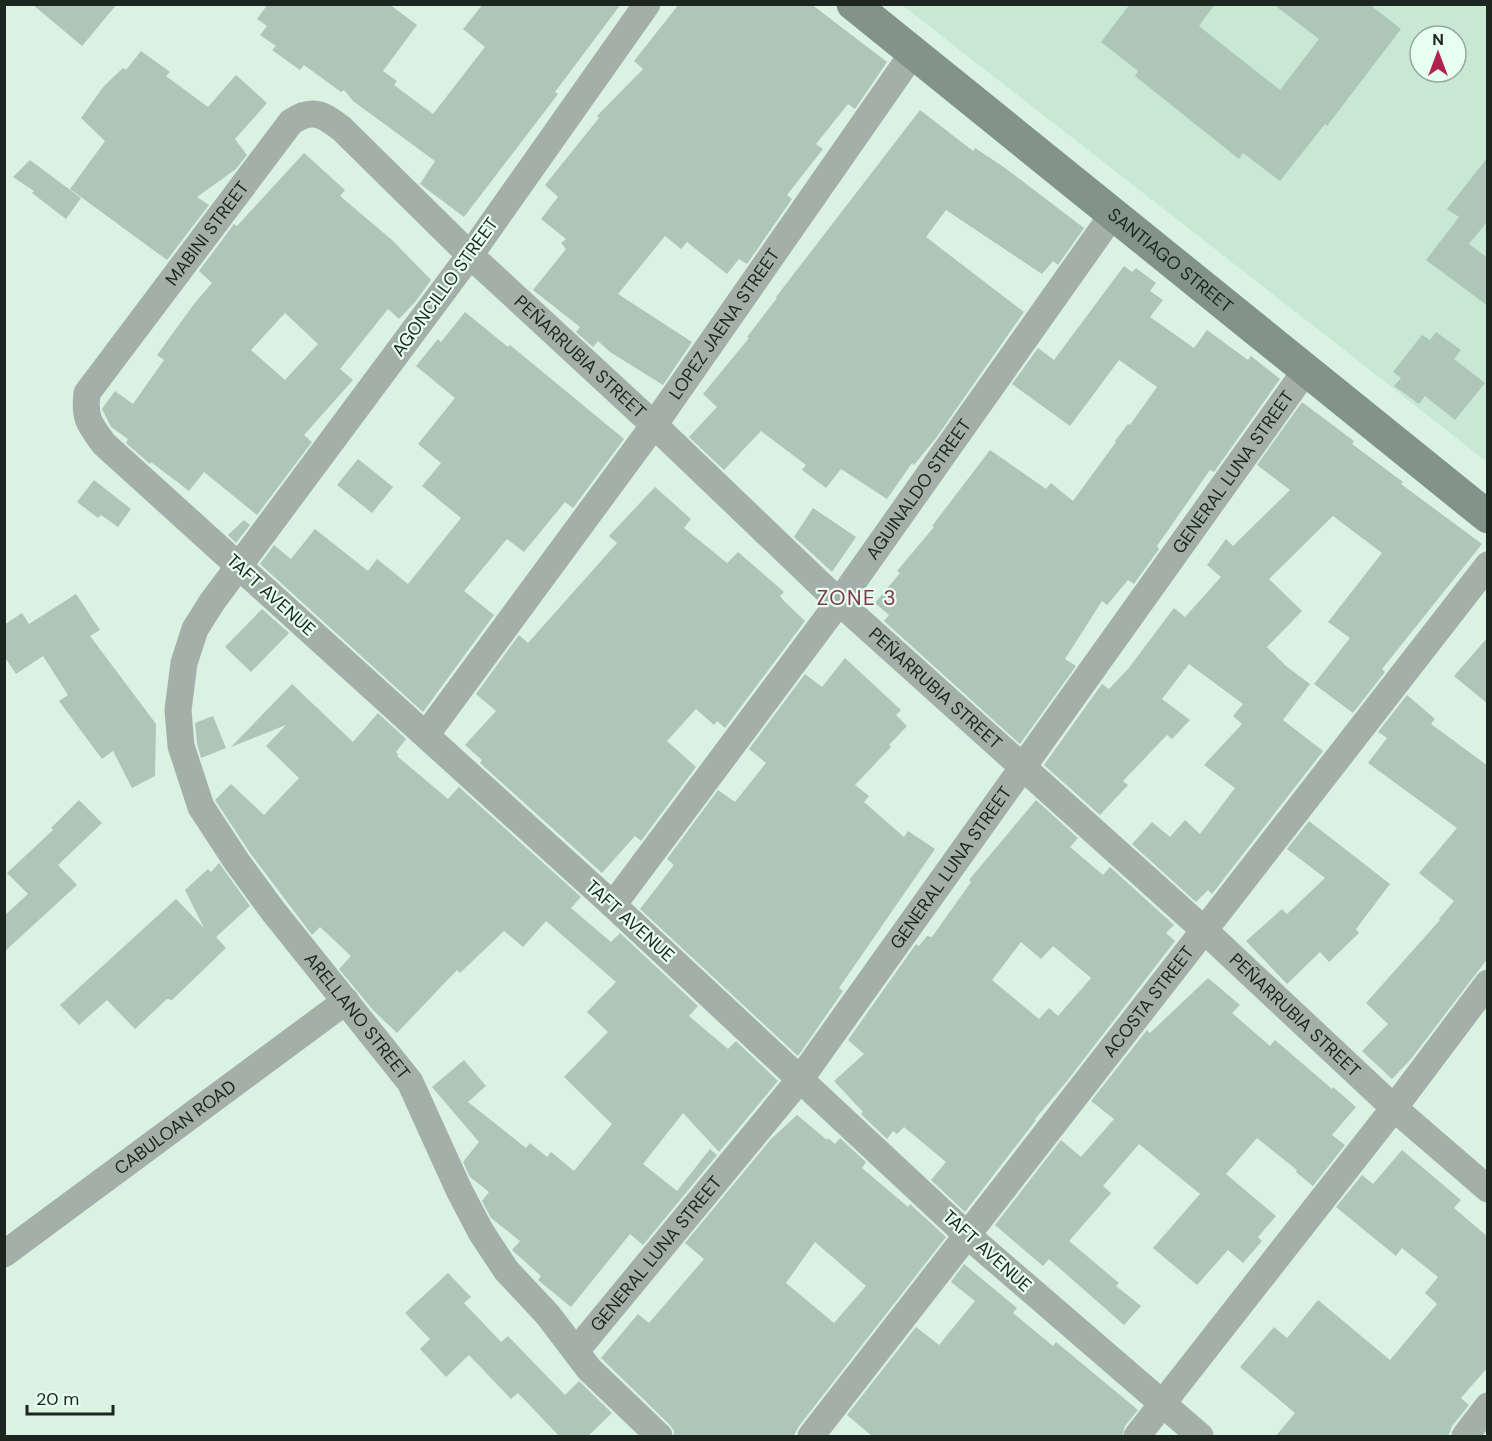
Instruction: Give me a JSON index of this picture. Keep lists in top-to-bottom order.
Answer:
{
  "streets": {
    "street": [
      "MABINI STREET",
      "SANTIAGO STREET",
      "AGONCILLO STREET",
      "LOPEZ JAENA STREET",
      "PEÑARRUBIA STREET",
      "GENERAL LUNA STREET",
      "AGUINALDO STREET",
      "TAFT AVENUE",
      "ACOSTA STREET",
      "ARELLANO STREET",
      "CABULOAN ROAD"
    ]
  },
  "crossings": [
    ["MABINI STREET", "PEÑARRUBIA STREET"],
    ["MABINI STREET", "TAFT AVENUE"],
    ["SANTIAGO STREET", "LOPEZ JAENA STREET"],
    ["SANTIAGO STREET", "GENERAL LUNA STREET"],
    ["SANTIAGO STREET", "AGUINALDO STREET"],
    ["AGONCILLO STREET", "PEÑARRUBIA STREET"],
    ["AGONCILLO STREET", "TAFT AVENUE"],
    ["AGONCILLO STREET", "ARELLANO STREET"],
    ["LOPEZ JAENA STREET", "PEÑARRUBIA STREET"],
    ["LOPEZ JAENA STREET", "TAFT AVENUE"],
    ["PEÑARRUBIA STREET", "GENERAL LUNA STREET"],
    ["PEÑARRUBIA STREET", "AGUINALDO STREET"],
    ["PEÑARRUBIA STREET", "ACOSTA STREET"],
    ["GENERAL LUNA STREET", "TAFT AVENUE"],
    ["GENERAL LUNA STREET", "ARELLANO STREET"],
    ["AGUINALDO STREET", "TAFT AVENUE"],
    ["TAFT AVENUE", "ACOSTA STREET"],
    ["TAFT AVENUE", "ARELLANO STREET"],
    ["ARELLANO STREET", "CABULOAN ROAD"]
  ],
  "districts": ["ZONE 3"],
  "scale_bar": "20 m",
  "north": "top"
}
